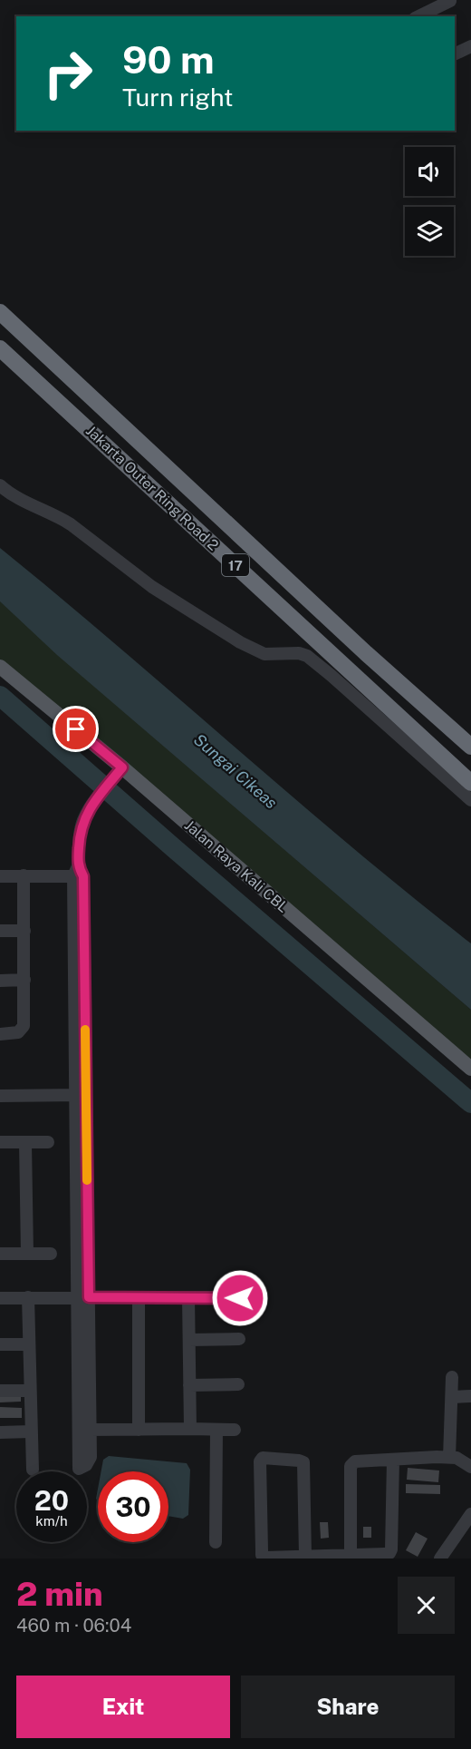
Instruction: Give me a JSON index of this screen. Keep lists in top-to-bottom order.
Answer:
{
  "streets": {
    "highway": ["Jakarta Outer Ring Road 2", "17"],
    "main road": ["Jalan Raya Kali CBL"]
  },
  "water": ["Sungai Cikeas"],
  "page": {
    "turn": ["90 m", "Turn right"],
    "speed": "20 km/h",
    "limit": "30",
    "heading": ["2 min", "460 m · 06:04"],
    "buttons": ["Exit", "Share"]
  }
}
